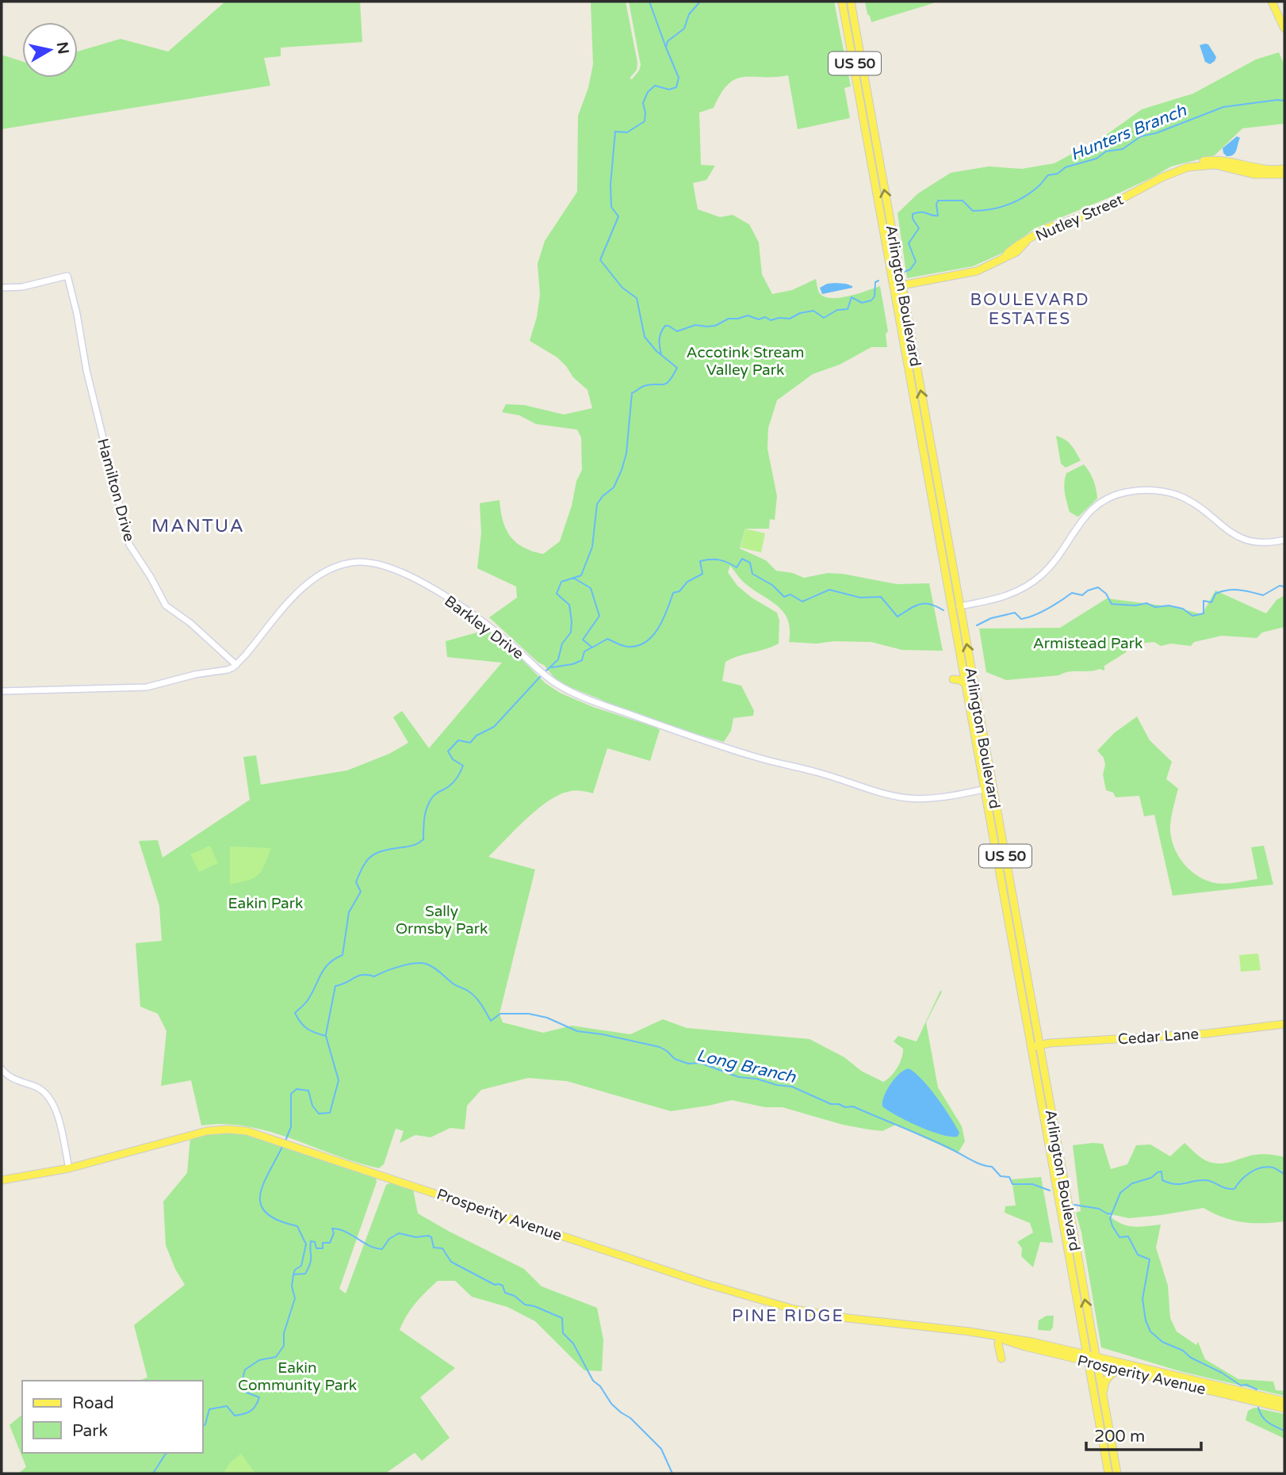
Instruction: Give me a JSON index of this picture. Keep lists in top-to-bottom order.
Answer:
{
  "streets": {
    "main road": [
      "US 50",
      "Nutley Street",
      "Arlington Boulevard",
      "Cedar Lane",
      "Prosperity Avenue"
    ],
    "street": ["Hamilton Drive", "Barkley Drive"]
  },
  "crossings": [
    ["Nutley Street", "Arlington Boulevard"],
    ["Arlington Boulevard", "Barkley Drive"],
    ["Arlington Boulevard", "Cedar Lane"],
    ["Arlington Boulevard", "Prosperity Avenue"],
    ["Hamilton Drive", "Barkley Drive"]
  ],
  "districts": ["BOULEVARD ESTATES", "MANTUA", "PINE RIDGE"],
  "water": ["Hunters Branch", "Long Branch"],
  "parks": [
    "Accotink Stream Valley Park",
    "Armistead Park",
    "Eakin Park",
    "Sally Ormsby Park",
    "Eakin Community Park"
  ],
  "legend": ["Road", "Park"],
  "scale_bar": "200 m",
  "north": "right"
}
